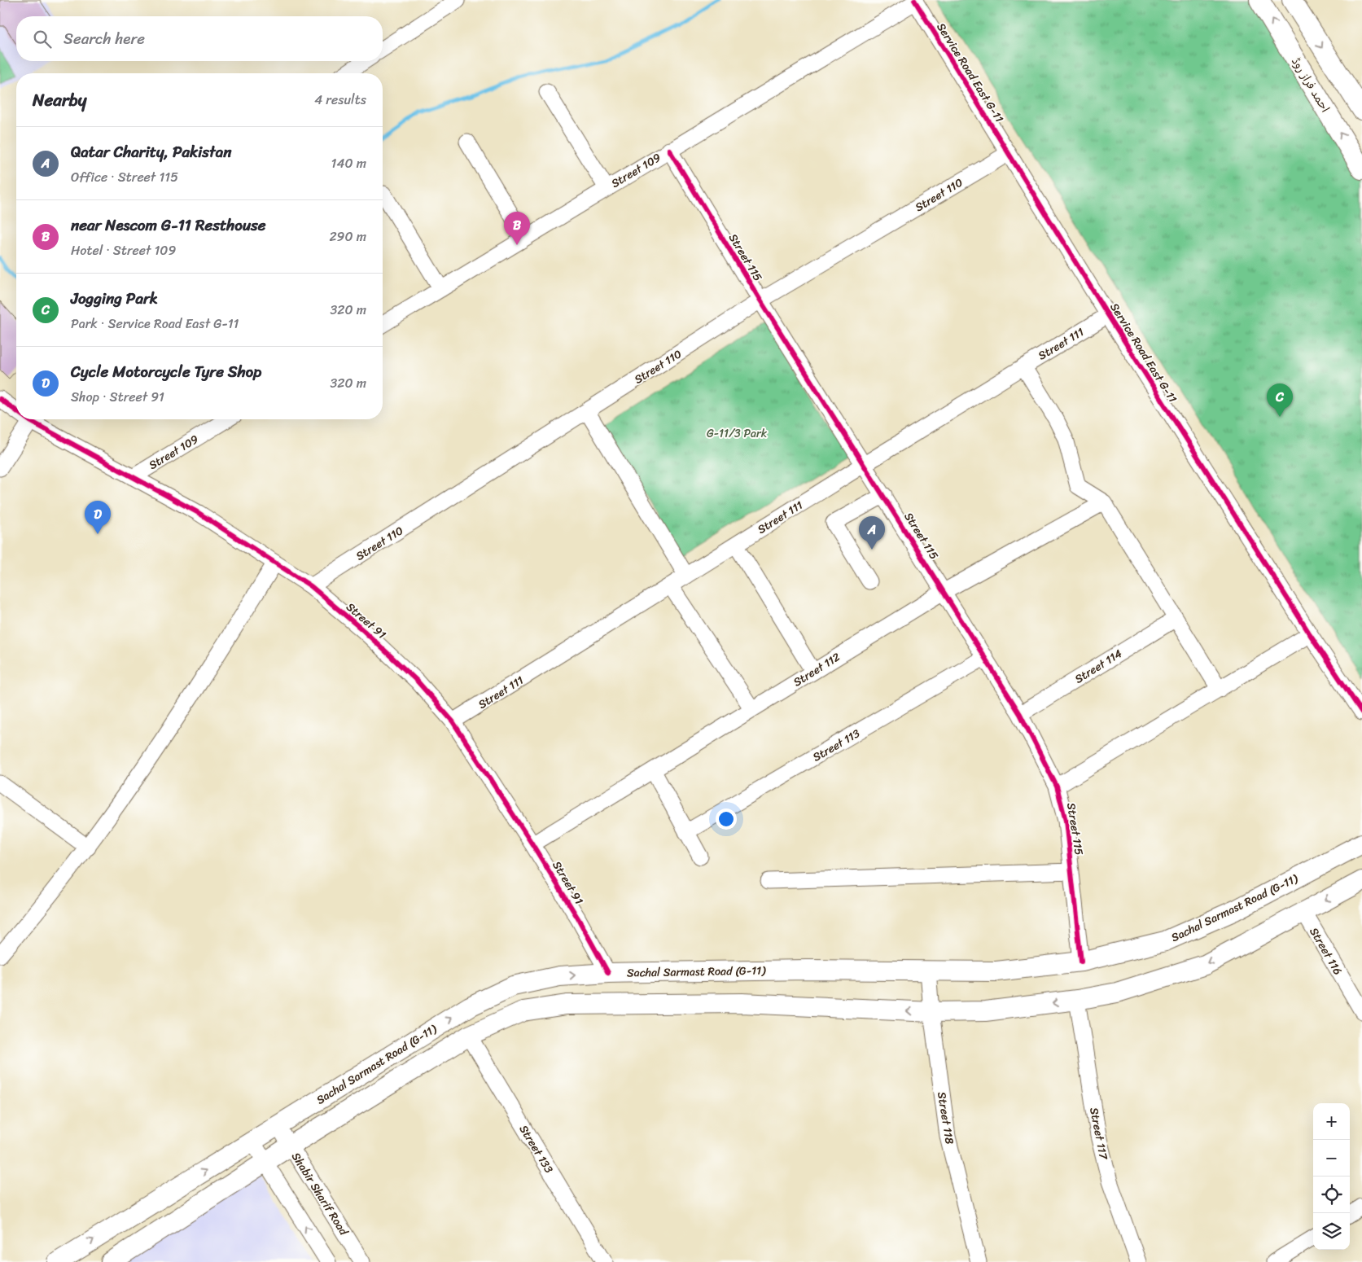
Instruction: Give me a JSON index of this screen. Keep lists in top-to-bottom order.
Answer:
{
  "streets": {
    "main road": ["احمد فراز روڈ", "Sachal Sarmast Road (G-11)"],
    "street": [
      "Service Road East G-11",
      "Street 109",
      "Street 110",
      "Street 115",
      "Street 111",
      "Street 91",
      "Street 114",
      "Street 112",
      "Street 113",
      "Street 116",
      "Street 118",
      "Street 117",
      "Street 133",
      "Shabir Sharif Road"
    ]
  },
  "crossings": [
    ["Service Road East G-11", "Street 109"],
    ["Service Road East G-11", "Street 110"],
    ["Service Road East G-11", "Street 111"],
    ["Street 109", "Street 115"],
    ["Street 109", "Street 91"],
    ["Street 110", "Street 115"],
    ["Street 110", "Street 91"],
    ["Street 115", "Street 111"],
    ["Street 115", "Street 114"],
    ["Street 115", "Street 112"],
    ["Street 115", "Street 113"],
    ["Street 115", "Sachal Sarmast Road (G-11)"],
    ["Street 111", "Street 91"],
    ["Street 91", "Street 112"],
    ["Street 91", "Sachal Sarmast Road (G-11)"],
    ["Sachal Sarmast Road (G-11)", "Street 118"],
    ["Sachal Sarmast Road (G-11)", "Shabir Sharif Road"]
  ],
  "parks": ["G-11/3 Park"],
  "page": {
    "search": "Search here",
    "heading": ["Nearby", "4 results"],
    "list": [
      {
        "mark": "A",
        "name": "Qatar Charity, Pakistan",
        "note": "Office · Street 115",
        "value": "140 m"
      },
      {
        "mark": "B",
        "name": "near Nescom G-11 Resthouse",
        "note": "Hotel · Street 109",
        "value": "290 m"
      },
      {
        "mark": "C",
        "name": "Jogging Park",
        "note": "Park · Service Road East G-11",
        "value": "320 m"
      },
      {
        "mark": "D",
        "name": "Cycle Motorcycle Tyre Shop",
        "note": "Shop · Street 91",
        "value": "320 m"
      }
    ],
    "pins": [
      "B",
      "C",
      "D",
      "A"
    ],
    "map_buttons": ["+", "−"]
  }
}
